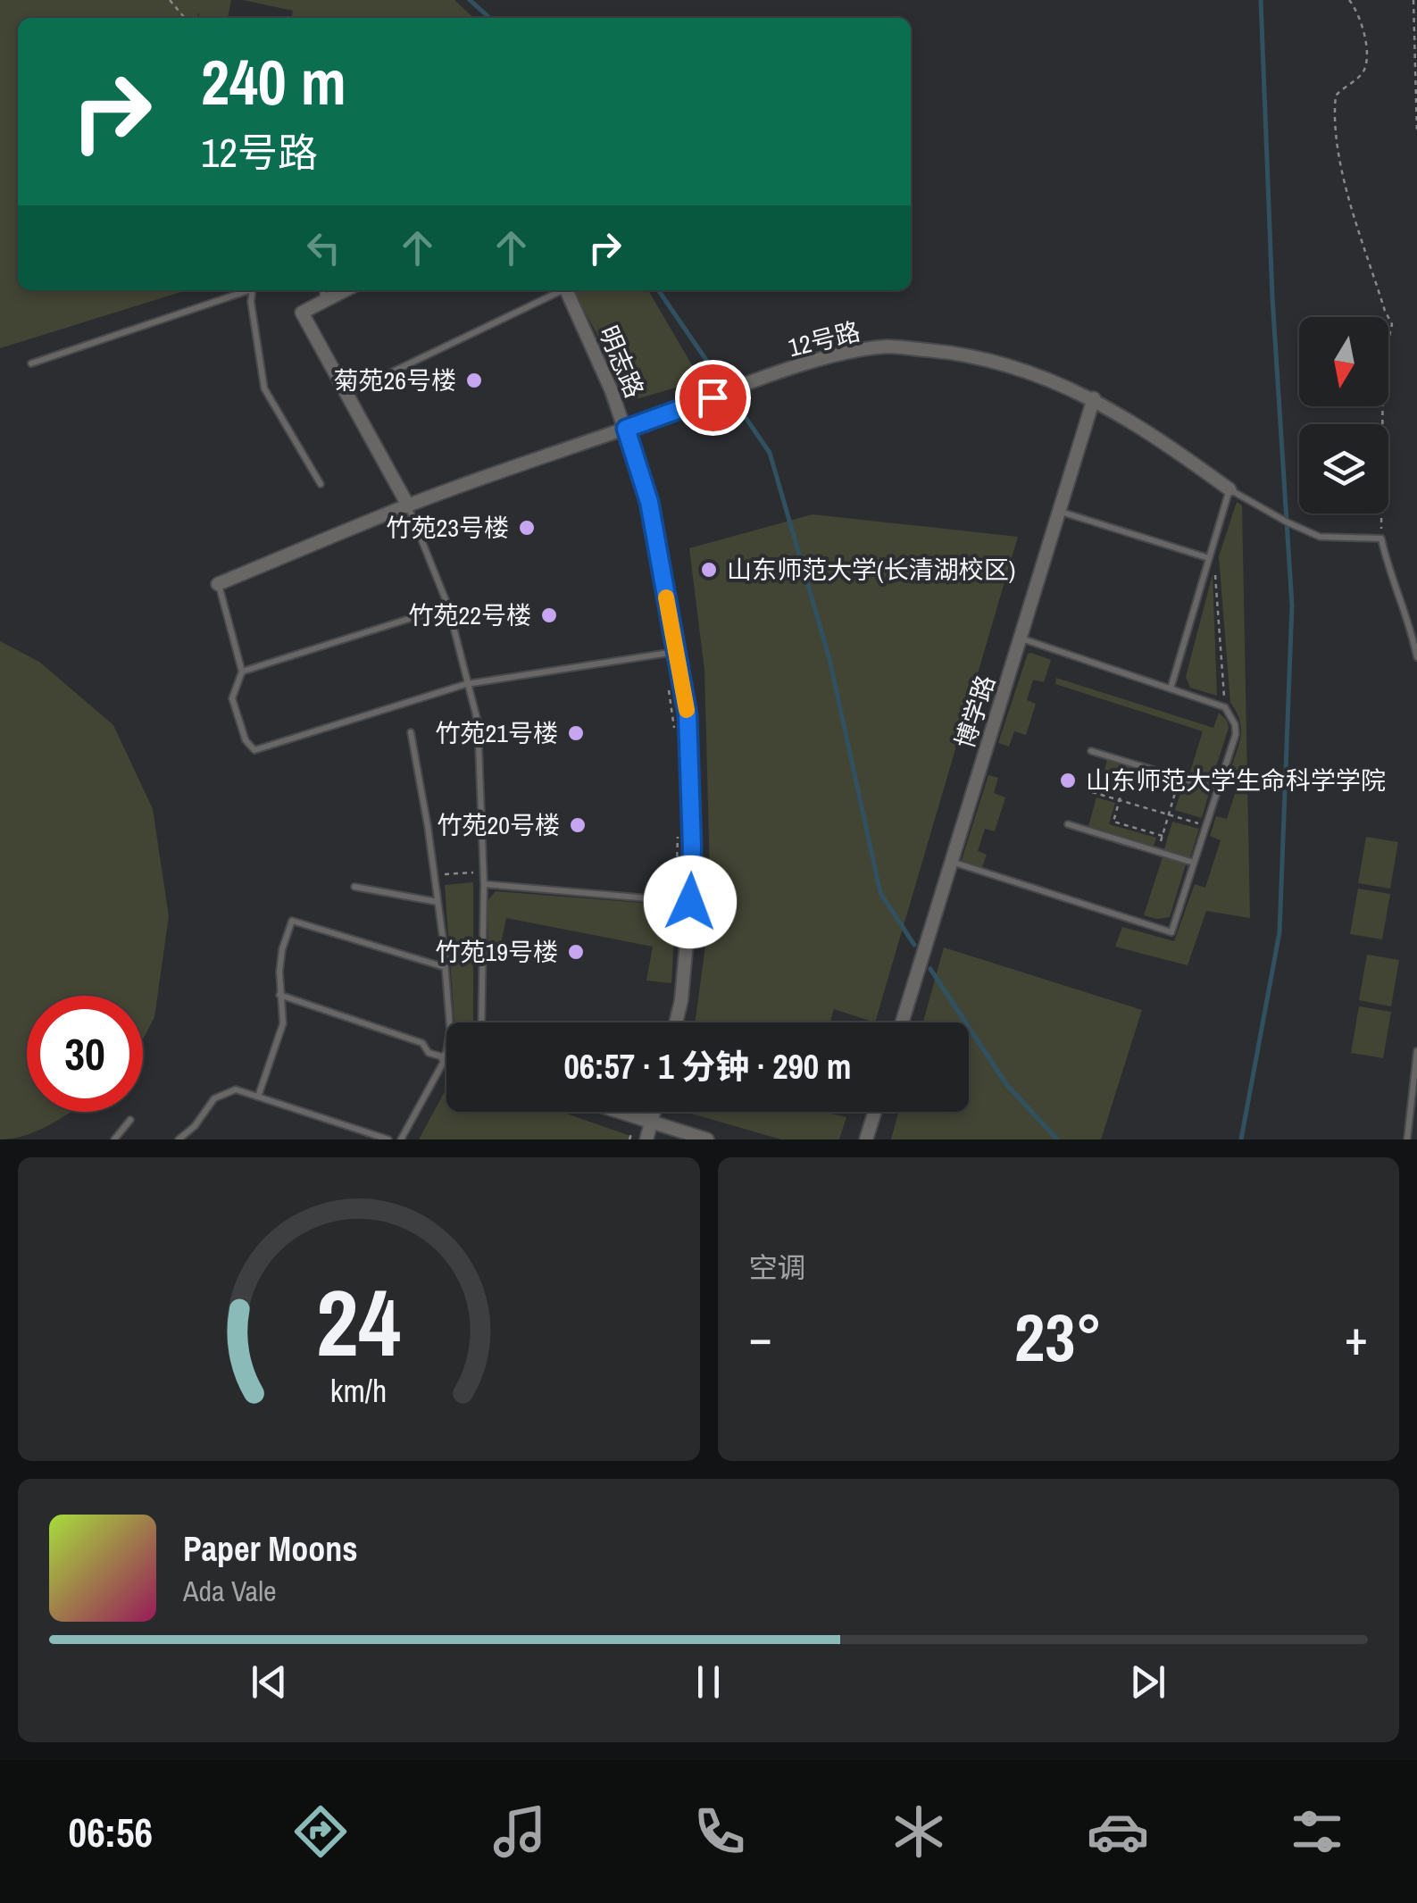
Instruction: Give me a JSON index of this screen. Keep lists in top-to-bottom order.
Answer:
{
  "streets": {
    "street": ["12号路", "明志路", "博学路"]
  },
  "crossings": [
    ["12号路", "明志路"],
    ["12号路", "博学路"]
  ],
  "places": [
    "菊苑26号楼",
    "竹苑23号楼",
    "山东师范大学(长清湖校区)",
    "竹苑22号楼",
    "竹苑21号楼",
    "山东师范大学生命科学学院",
    "竹苑20号楼",
    "竹苑19号楼"
  ],
  "north": "bottom",
  "page": {
    "turn": ["240 m", "12号路"],
    "limit": "30",
    "trip": "06:57 · 1 分钟 · 290 m",
    "tile": "空调",
    "heat": ["−", "23°", "+"],
    "song": ["Paper Moons", "Ada Vale"],
    "tabs": "06:56",
    "gauge": ["24", "km/h"]
  }
}
